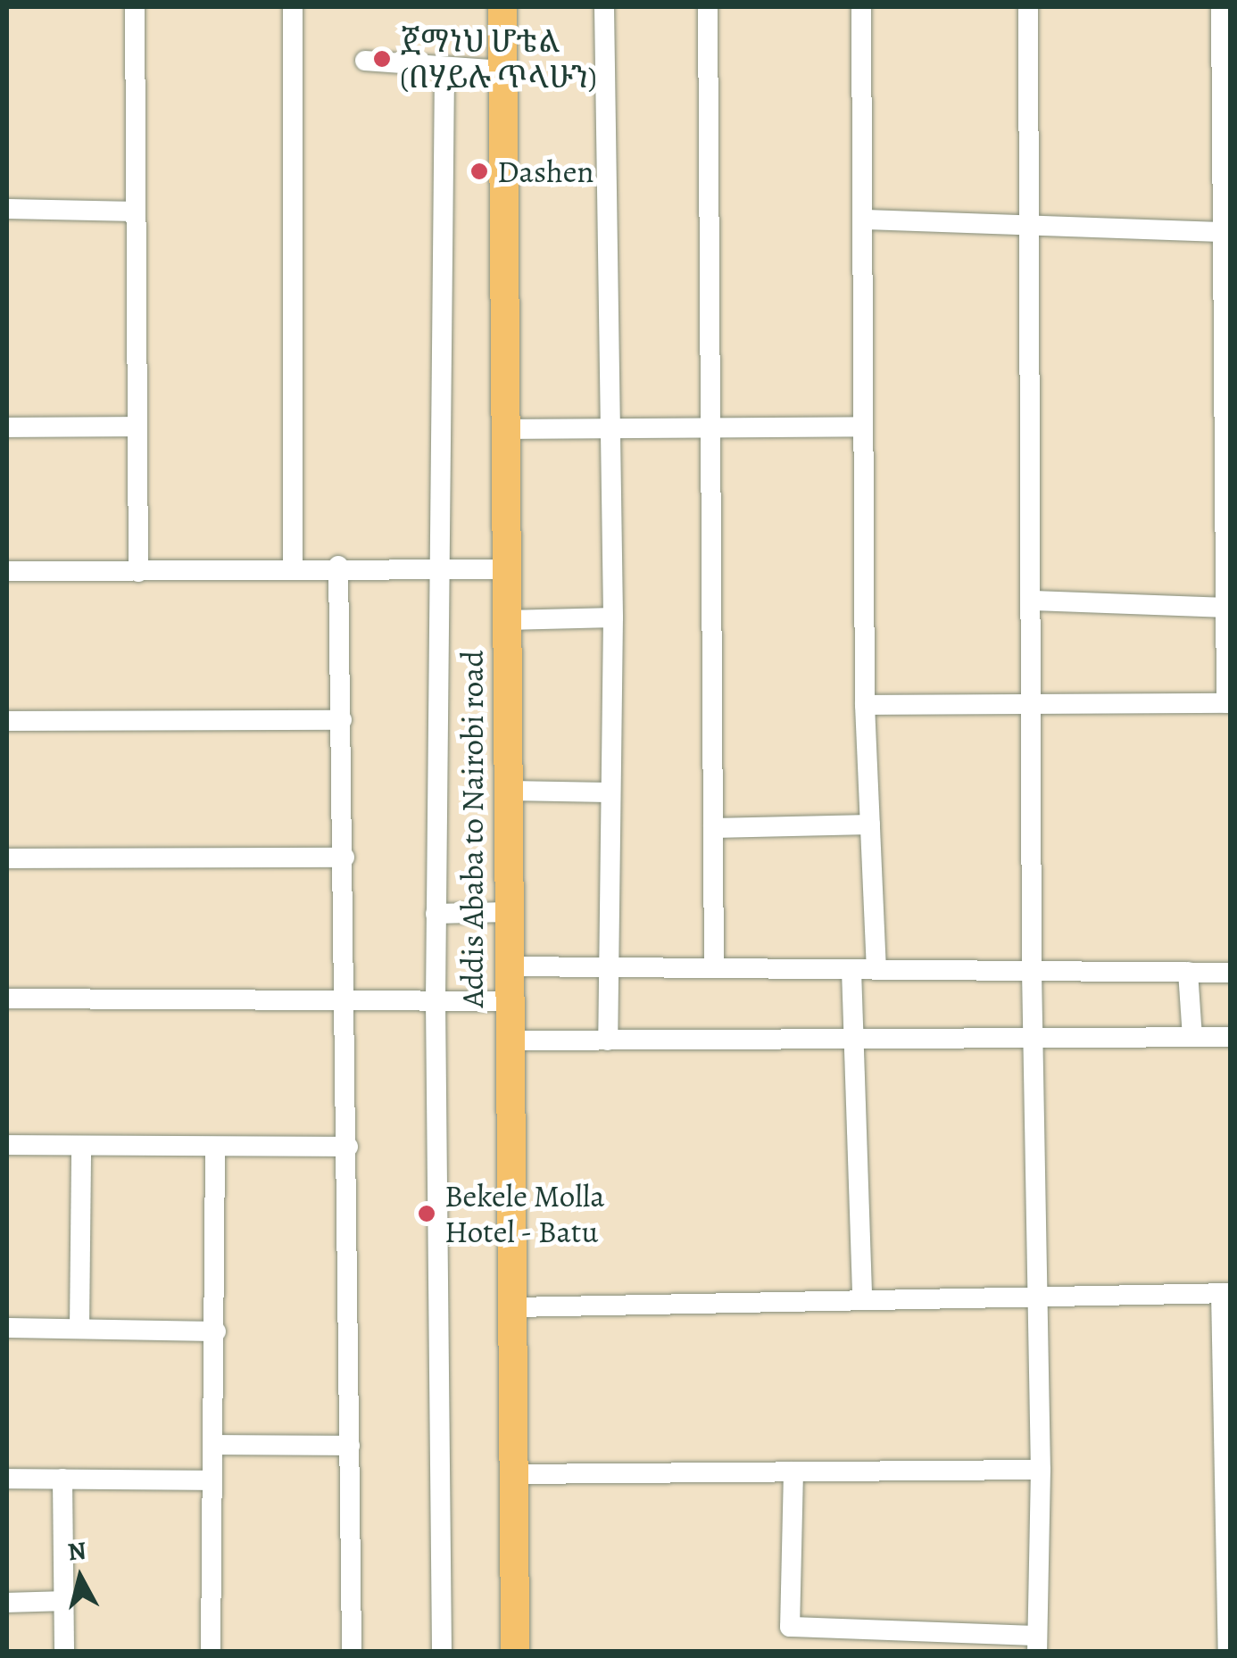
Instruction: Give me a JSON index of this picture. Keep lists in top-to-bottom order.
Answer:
{
  "streets": {
    "highway": ["Addis Ababa to Nairobi road"]
  },
  "places": ["ጀማነህ ሆቴል (በሃይሉ ጥላሁን)", "Dashen", "Bekele Molla Hotel - Batu"],
  "north": "top"
}
